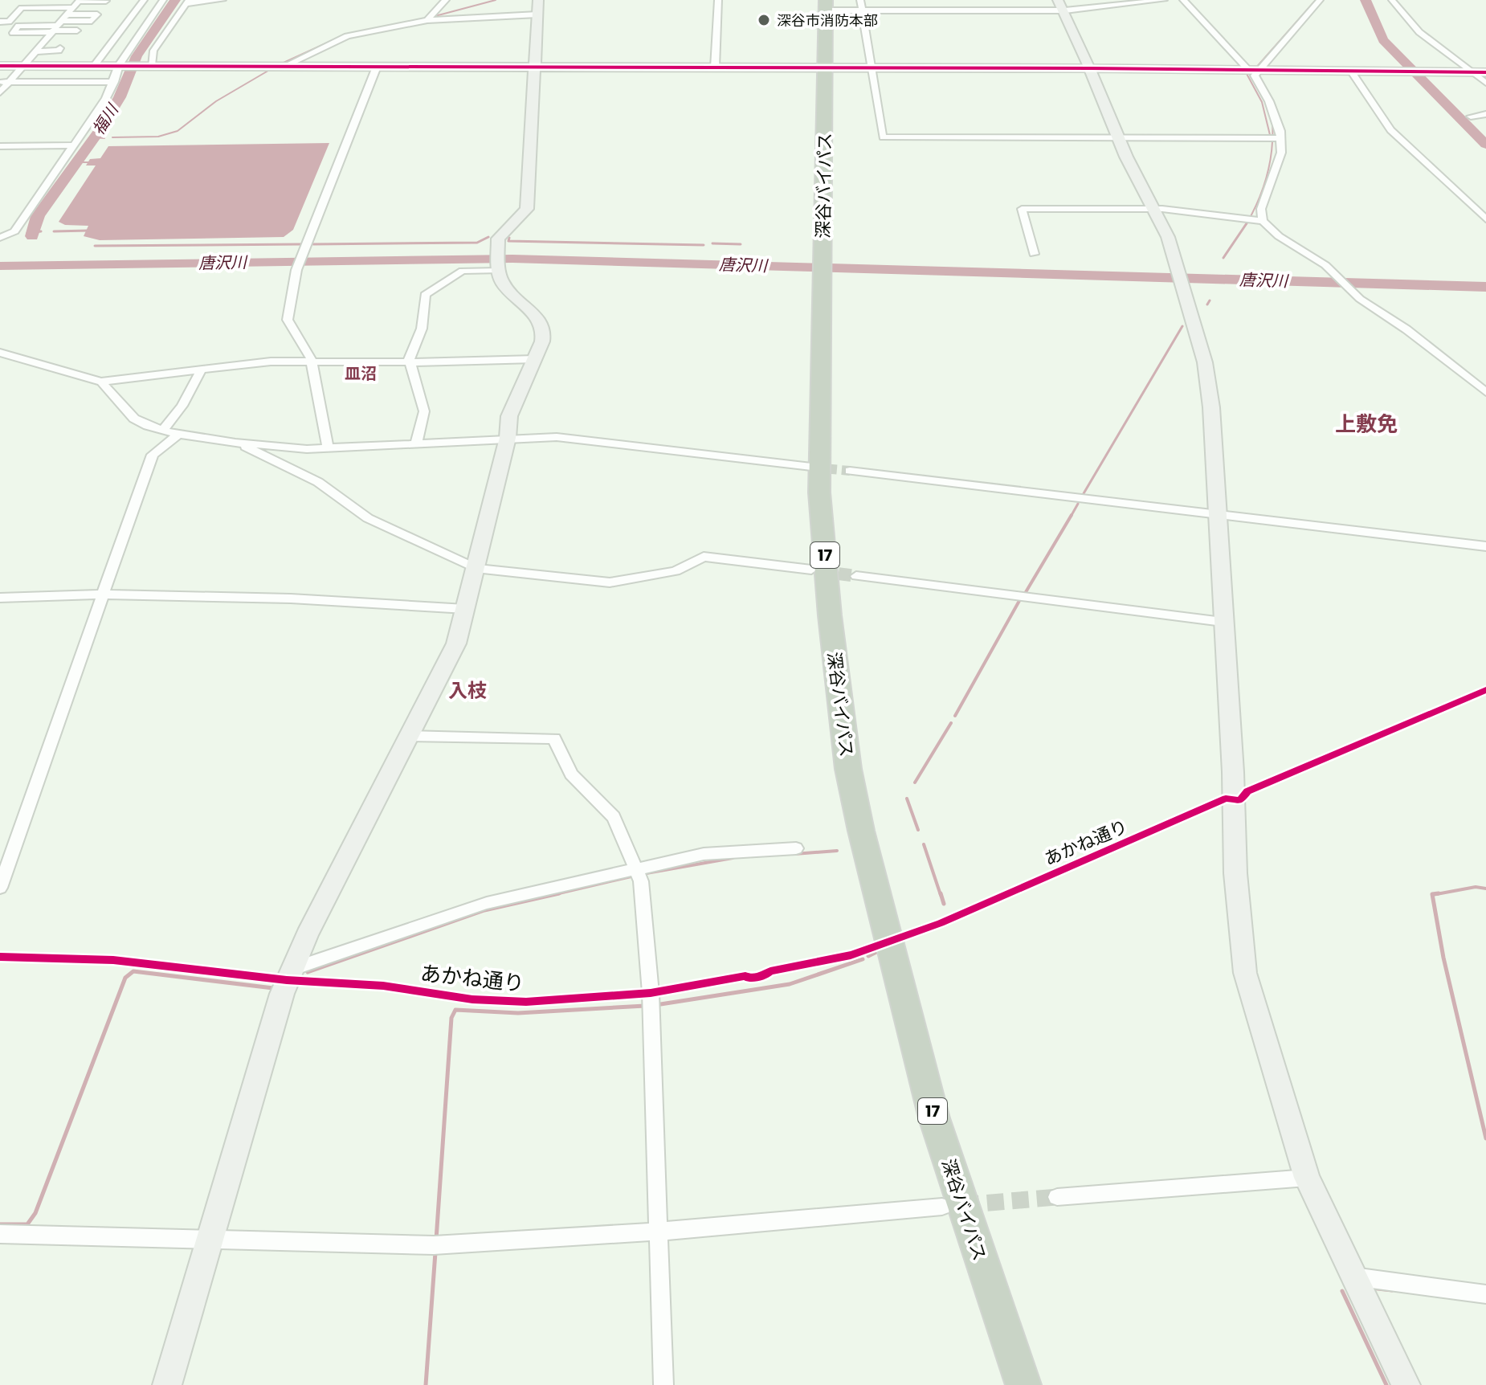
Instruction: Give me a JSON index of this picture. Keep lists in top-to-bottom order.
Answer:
{
  "streets": {
    "highway": ["深谷バイパス", "17"],
    "cycle path": ["あかね通り"]
  },
  "districts": ["皿沼", "上敷免", "入枝"],
  "water": ["福川", "唐沢川"],
  "places": ["深谷市消防本部"]
}
